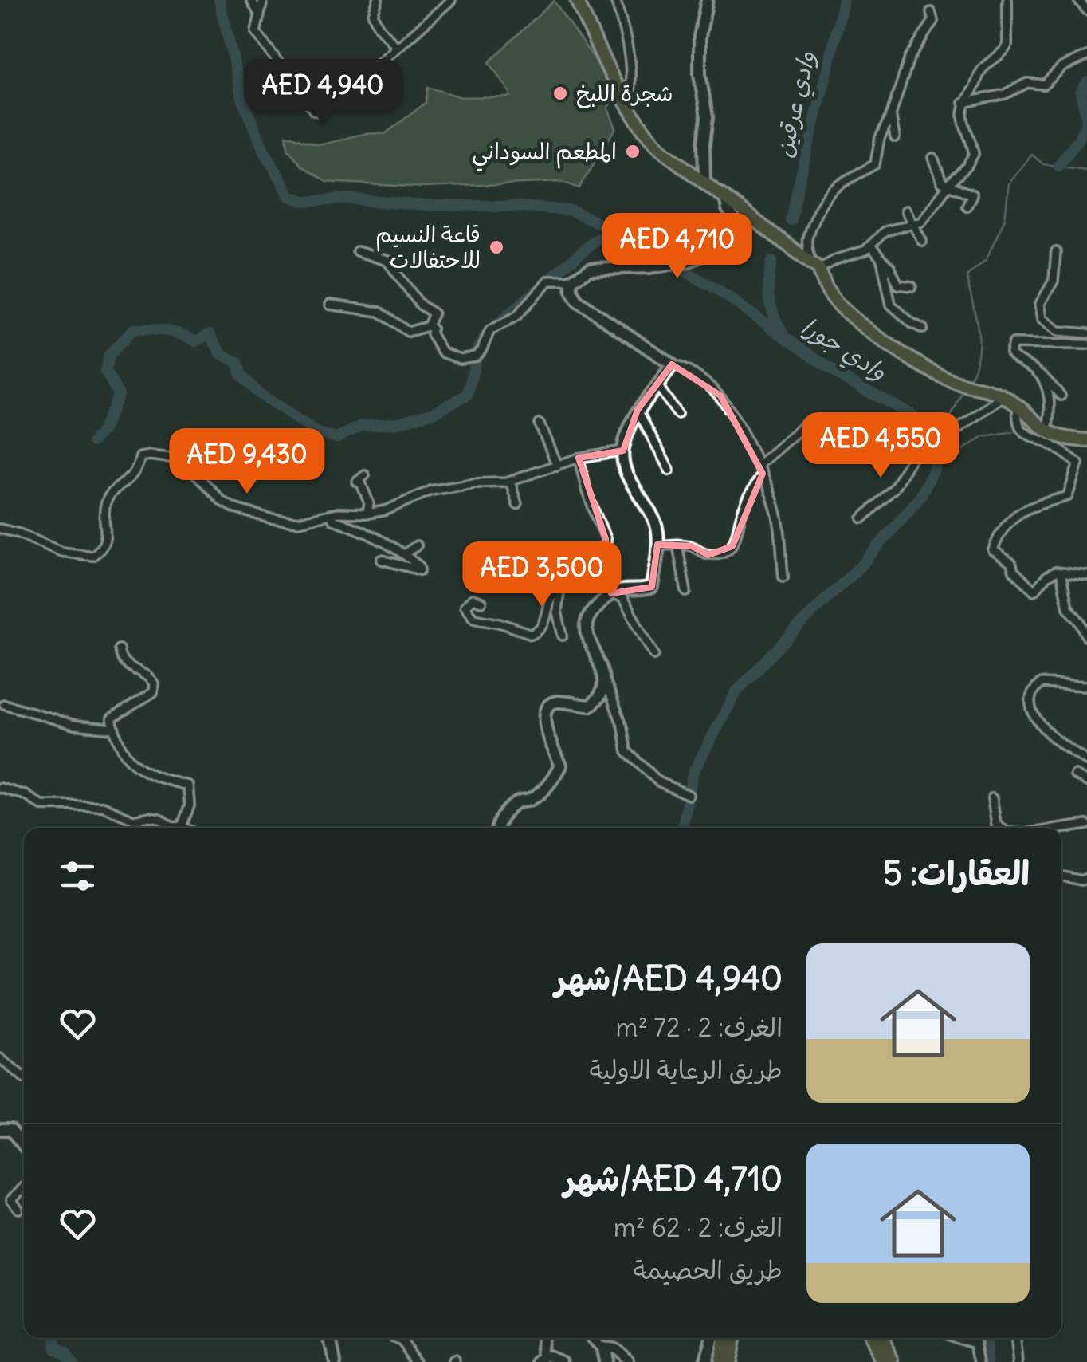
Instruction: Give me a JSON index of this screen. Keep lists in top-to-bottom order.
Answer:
{
  "water": ["وادي عرقين", "وادي جورا"],
  "places": ["شجرة اللبخ", "المطعم السوداني", "قاعة النسيم للاحتفالات"],
  "page": {
    "price": [
      "AED 4,940",
      "AED 4,710",
      "AED 4,550",
      "AED 9,430",
      "AED 3,500"
    ],
    "heading": "العقارات: 5",
    "list": [
      {
        "name": "AED 4,940/شهر",
        "note": "الغرف: 2 · 72 m² · طريق الرعاية الاولية"
      },
      {
        "name": "AED 4,710/شهر",
        "note": "الغرف: 2 · 62 m² · طريق الحصيمة"
      }
    ]
  }
}
